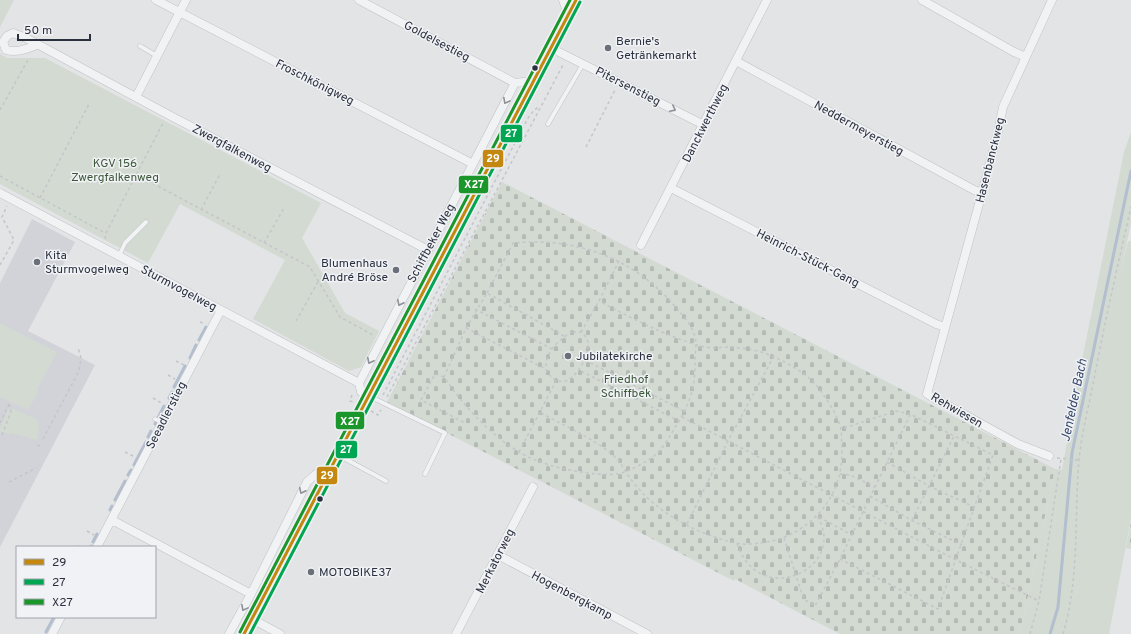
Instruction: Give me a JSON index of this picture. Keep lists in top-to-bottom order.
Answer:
{
  "streets": {
    "main road": ["Schiffbeker Weg"],
    "street": [
      "Goldelsestieg",
      "Froschkönigweg",
      "Pitersenstieg",
      "Danckwerthweg",
      "Neddermeyerstieg",
      "Zwergfalkenweg",
      "Hasenbanckweg",
      "Heinrich-Stück-Gang",
      "Sturmvogelweg",
      "Rehwiesen",
      "Seeadlerstieg",
      "Merkatorweg",
      "Hogenbergkamp"
    ]
  },
  "crossings": [
    ["Goldelsestieg", "Schiffbeker Weg"],
    ["Froschkönigweg", "Schiffbeker Weg"],
    ["Pitersenstieg", "Danckwerthweg"],
    ["Pitersenstieg", "Schiffbeker Weg"],
    ["Danckwerthweg", "Neddermeyerstieg"],
    ["Danckwerthweg", "Heinrich-Stück-Gang"],
    ["Neddermeyerstieg", "Hasenbanckweg"],
    ["Zwergfalkenweg", "Schiffbeker Weg"],
    ["Hasenbanckweg", "Heinrich-Stück-Gang"],
    ["Hasenbanckweg", "Rehwiesen"],
    ["Schiffbeker Weg", "Sturmvogelweg"],
    ["Heinrich-Stück-Gang", "Rehwiesen"],
    ["Sturmvogelweg", "Seeadlerstieg"],
    ["Merkatorweg", "Hogenbergkamp"]
  ],
  "one_way": ["Pitersenstieg"],
  "water": ["Jenfelder Bach"],
  "parks": ["KGV 156 Zwergfalkenweg", "Friedhof Schiffbek"],
  "places": [
    "Bernie's Getränkemarkt",
    "Kita Sturmvogelweg",
    "Blumenhaus André Bröse",
    "Jubilatekirche",
    "MOTOBIKE37"
  ],
  "lines": ["transit line 29", "transit line X27", "transit line 27"],
  "legend": ["29", "27", "X27"],
  "scale_bar": "50 m"
}
